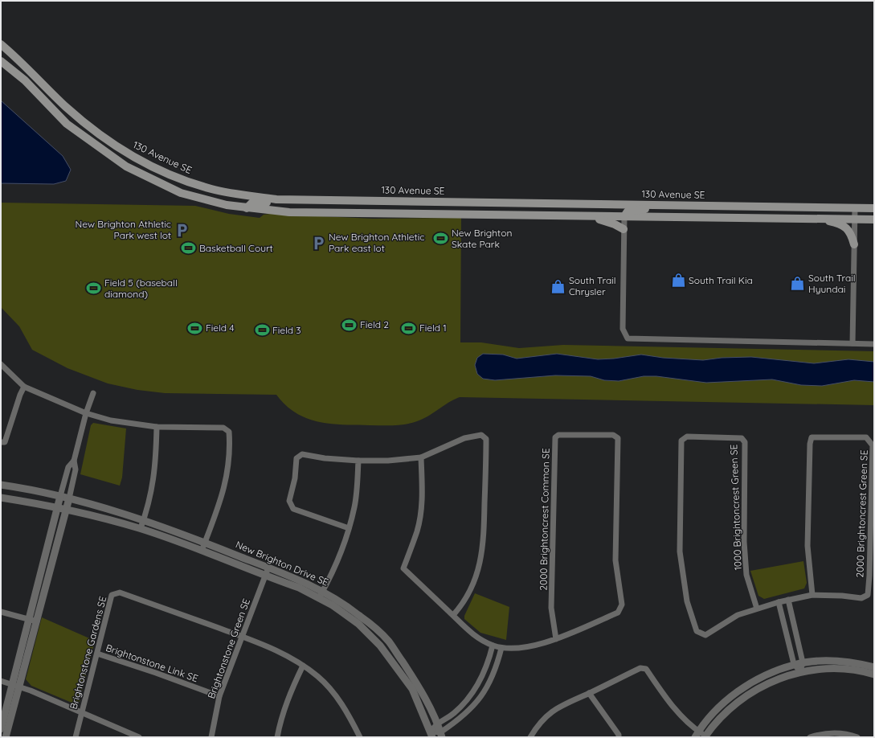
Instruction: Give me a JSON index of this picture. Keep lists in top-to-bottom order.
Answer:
{
  "streets": {
    "main road": ["130 Avenue SE"],
    "street": [
      "1000 Brightoncrest Green SE",
      "2000 Brightoncrest Green SE",
      "2000 Brightoncrest Common SE",
      "New Brighton Drive SE",
      "Brightonstone Green SE",
      "Brightonstone Gardens SE",
      "Brightonstone Link SE"
    ]
  },
  "crossings": [
    ["1000 Brightoncrest Green SE", "2000 Brightoncrest Green SE"],
    ["New Brighton Drive SE", "Brightonstone Green SE"],
    ["Brightonstone Green SE", "Brightonstone Gardens SE"],
    ["Brightonstone Green SE", "Brightonstone Link SE"],
    ["Brightonstone Gardens SE", "Brightonstone Link SE"]
  ],
  "places": {
    "parking": ["New Brighton Athletic Park west lot", "New Brighton Athletic Park east lot"],
    "sports": [
      "New Brighton Skate Park",
      "Basketball Court",
      "Field 5 (baseball diamond)",
      "Field 2",
      "Field 4",
      "Field 1",
      "Field 3"
    ],
    "shop": ["South Trail Kia", "South Trail Hyundai", "South Trail Chrysler"]
  }
}
